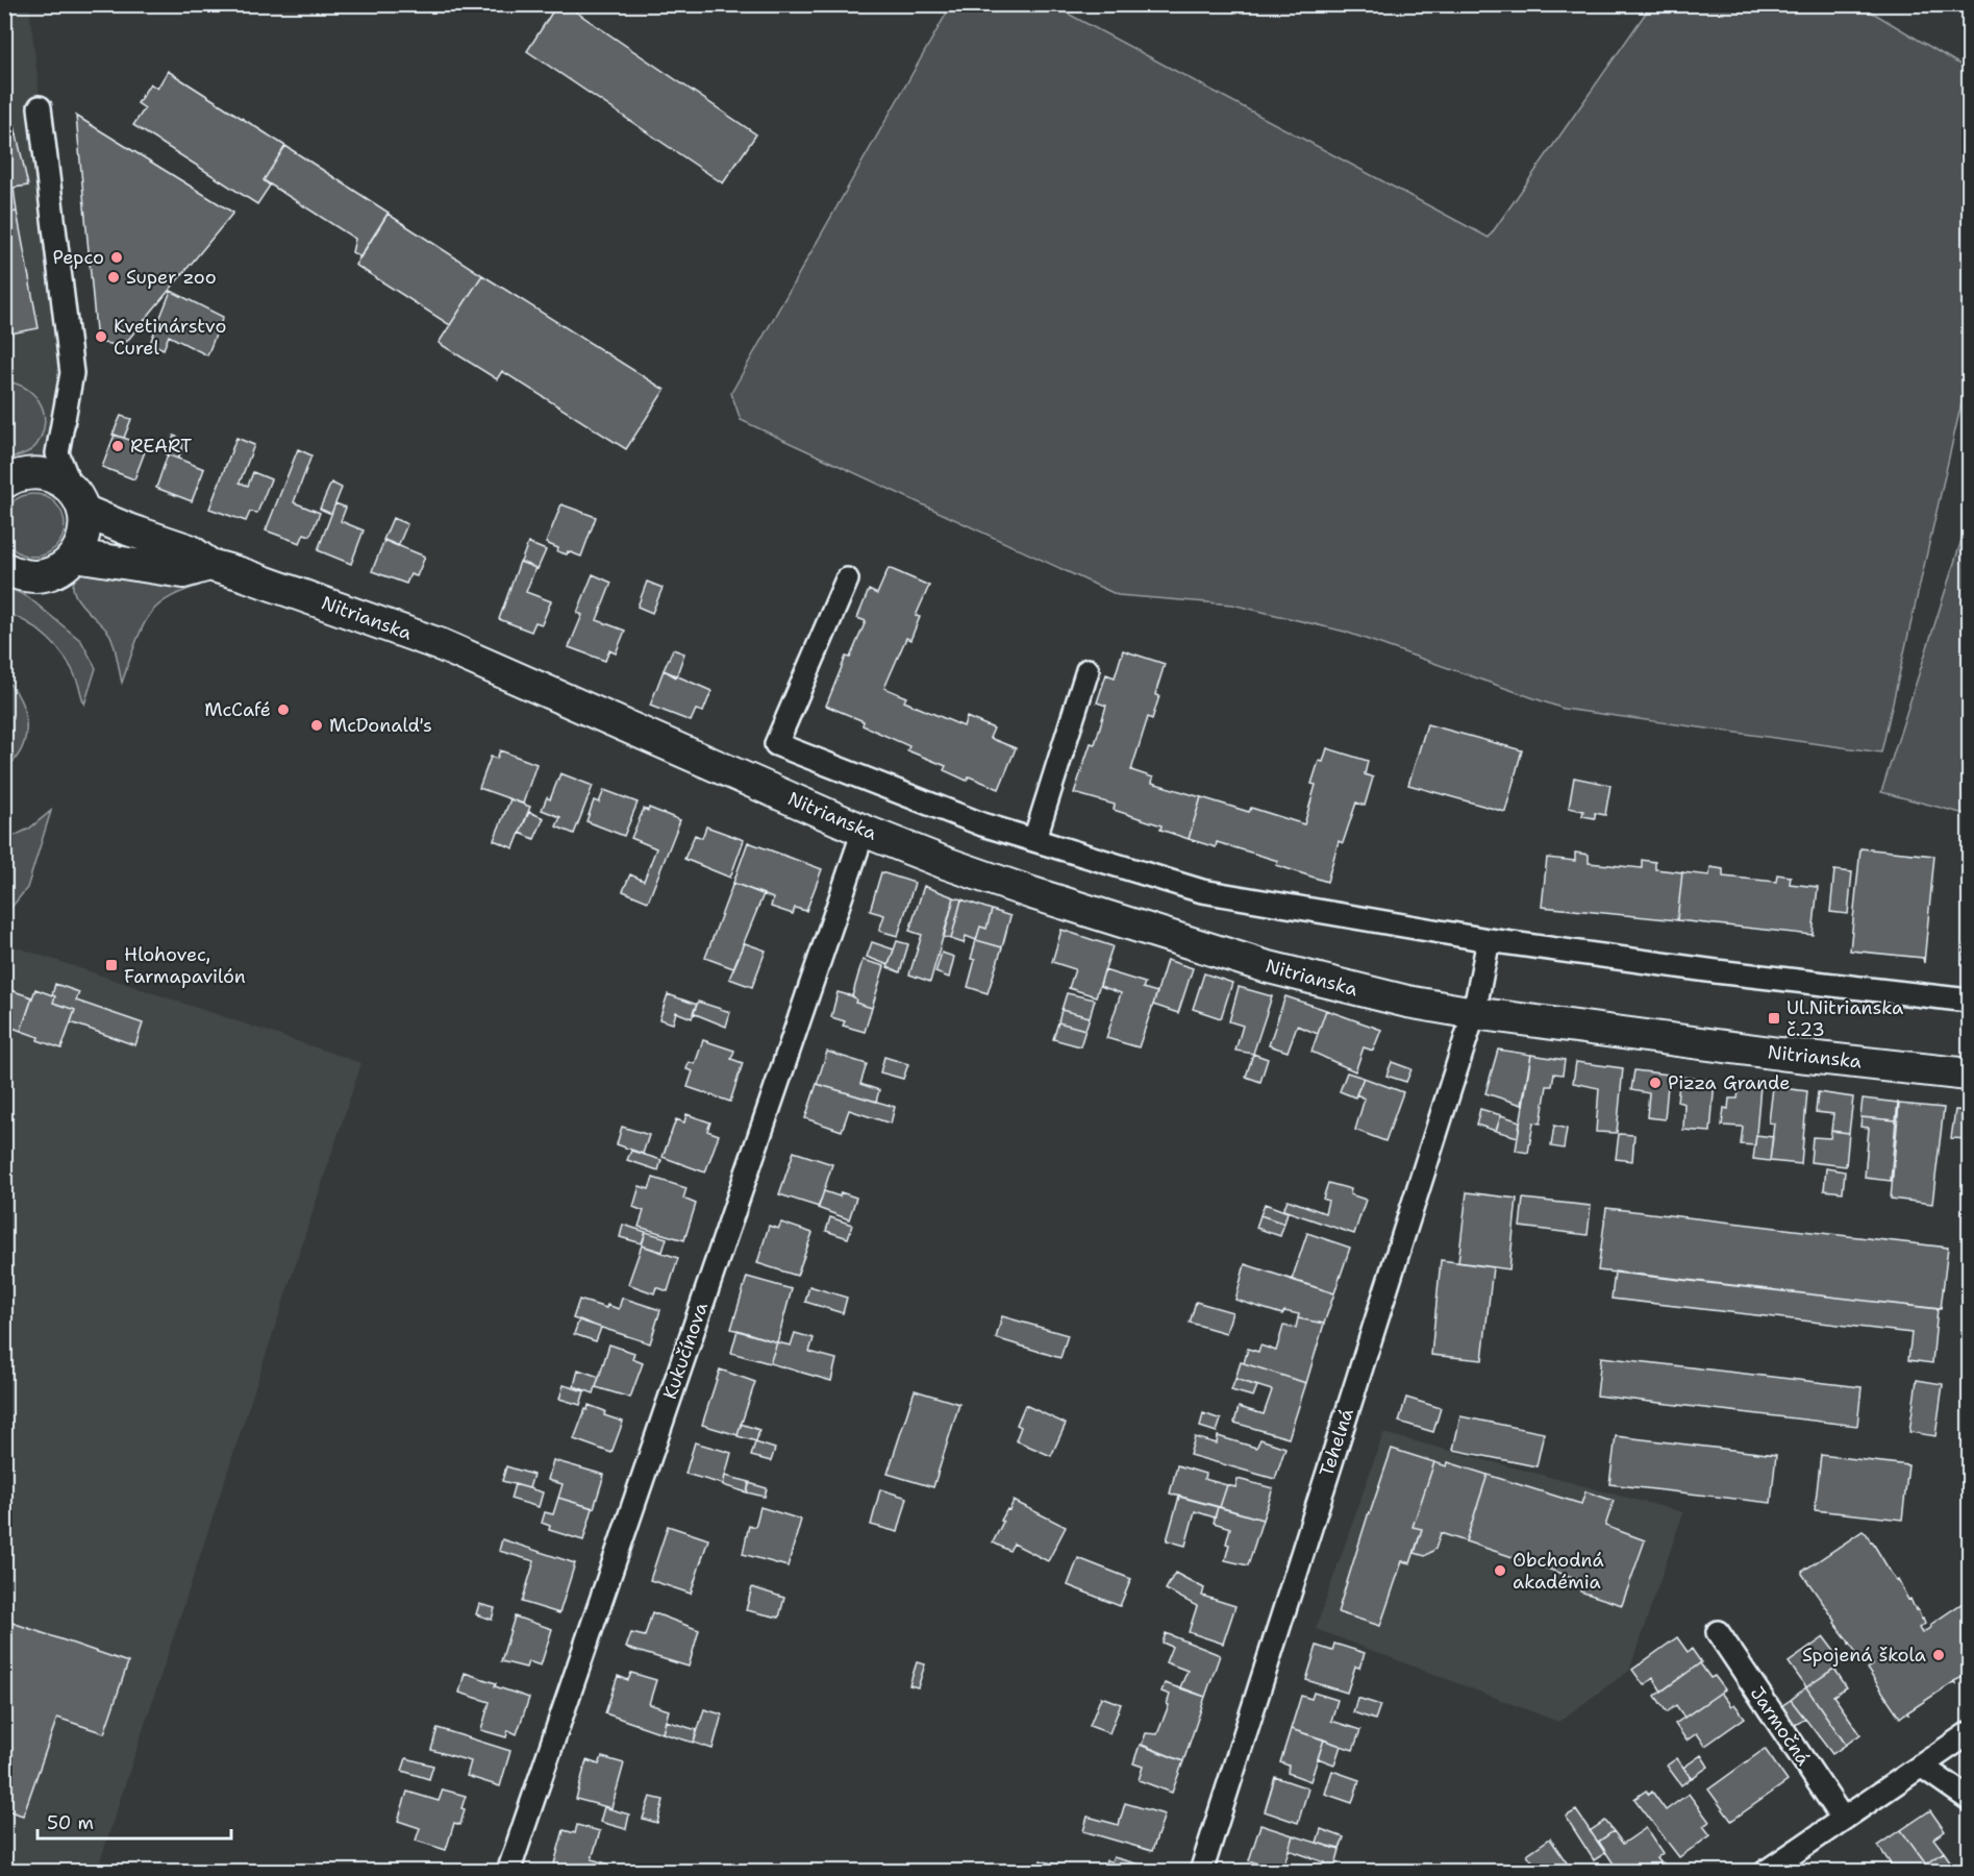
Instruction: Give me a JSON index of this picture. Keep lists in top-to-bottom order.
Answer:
{
  "streets": {
    "main road": ["Nitrianska"],
    "street": ["Kukučínova", "Tehelná", "Jarmočná"]
  },
  "crossings": [
    ["Nitrianska", "Kukučínova"],
    ["Nitrianska", "Tehelná"]
  ],
  "places": {
    "other": [
      "Pepco",
      "Super zoo",
      "Kvetinárstvo Curel",
      "REART",
      "McCafé",
      "McDonald's",
      "Pizza Grande",
      "Obchodná akadémia",
      "Spojená škola"
    ],
    "transit": ["Hlohovec, Farmapavilón", "Ul.Nitrianska č.23"]
  },
  "scale_bar": "50 m"
}
